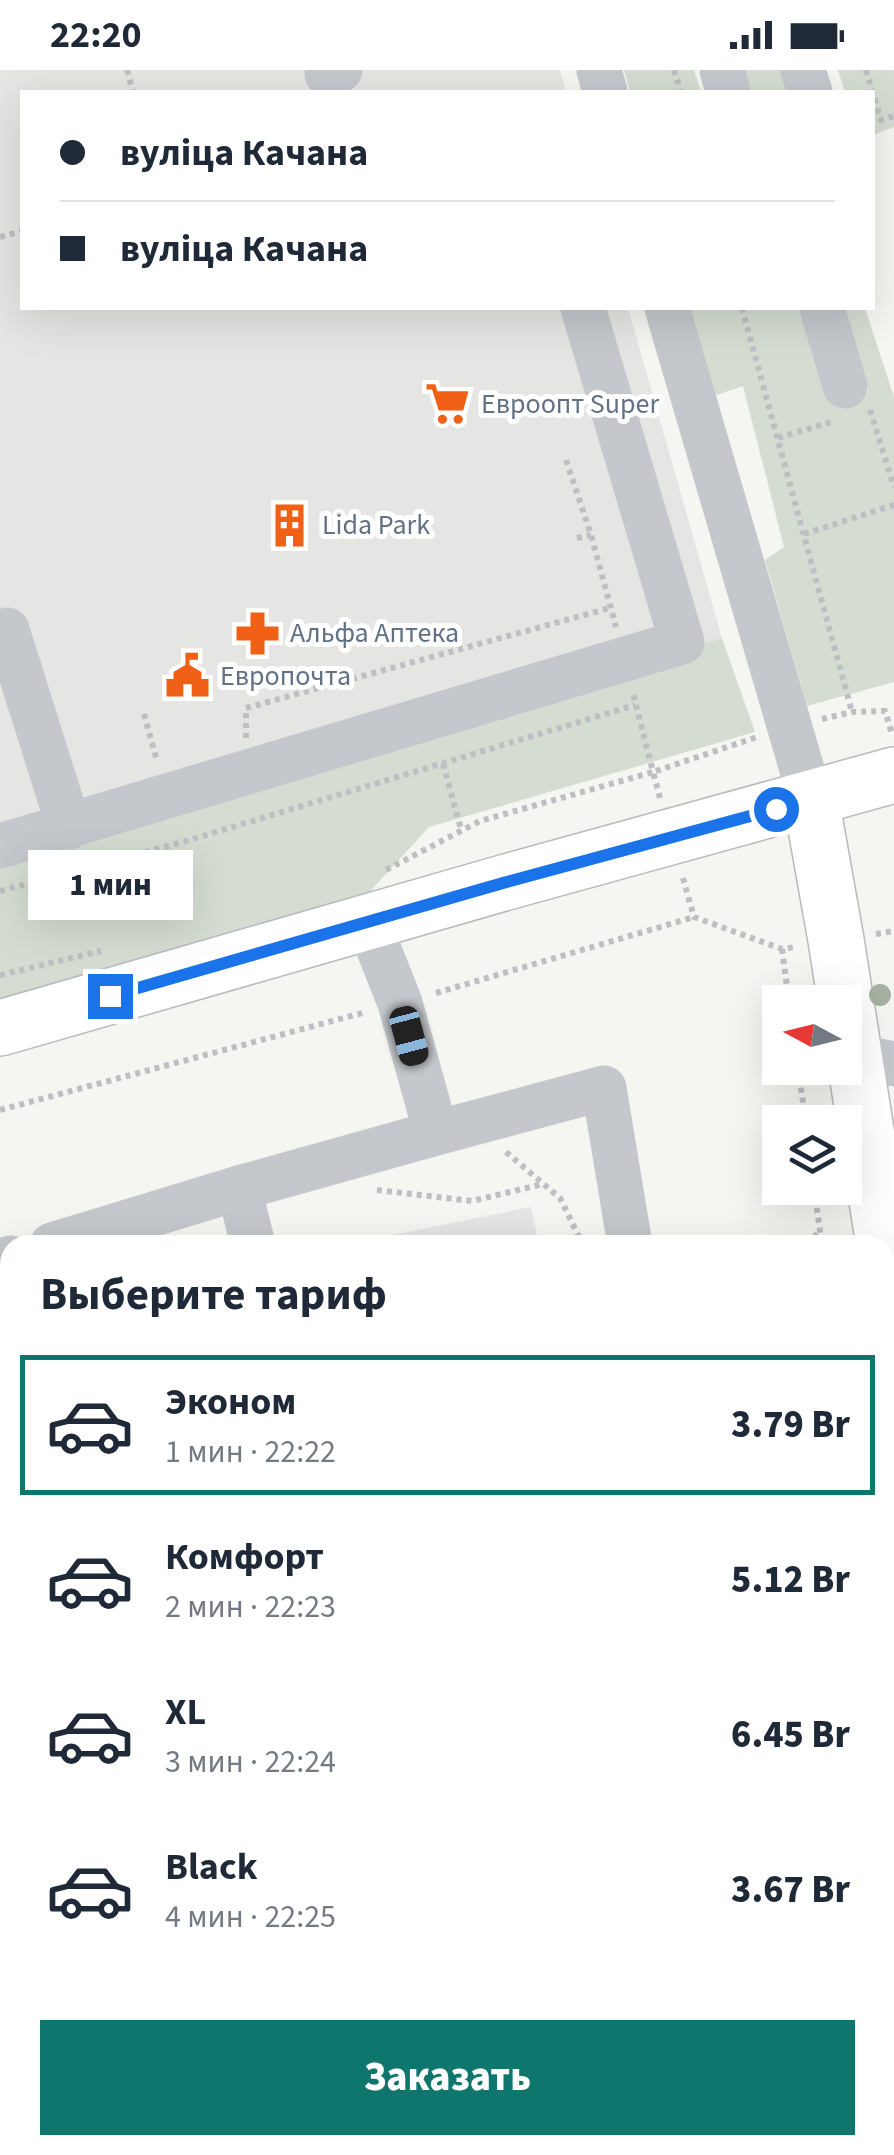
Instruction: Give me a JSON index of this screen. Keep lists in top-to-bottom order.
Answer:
{
  "places": {
    "supermarket": ["Евроопт Super"],
    "building": ["Lida Park"],
    "pharmacy": ["Альфа Аптека"],
    "public building": ["Европочта"]
  },
  "north": "left",
  "page": {
    "status": "22:20",
    "banner": ["вуліца Качана", "вуліца Качана"],
    "bubble": "1 мин",
    "heading": "Выберите тариф",
    "list": [
      {
        "name": "Эконом",
        "note": "1 мин · 22:22",
        "value": "3.79 Br"
      },
      {
        "name": "Комфорт",
        "note": "2 мин · 22:23",
        "value": "5.12 Br"
      },
      {
        "name": "XL",
        "note": "3 мин · 22:24",
        "value": "6.45 Br"
      },
      {
        "name": "Black",
        "note": "4 мин · 22:25",
        "value": "3.67 Br"
      }
    ],
    "buttons": "Заказать"
  }
}
